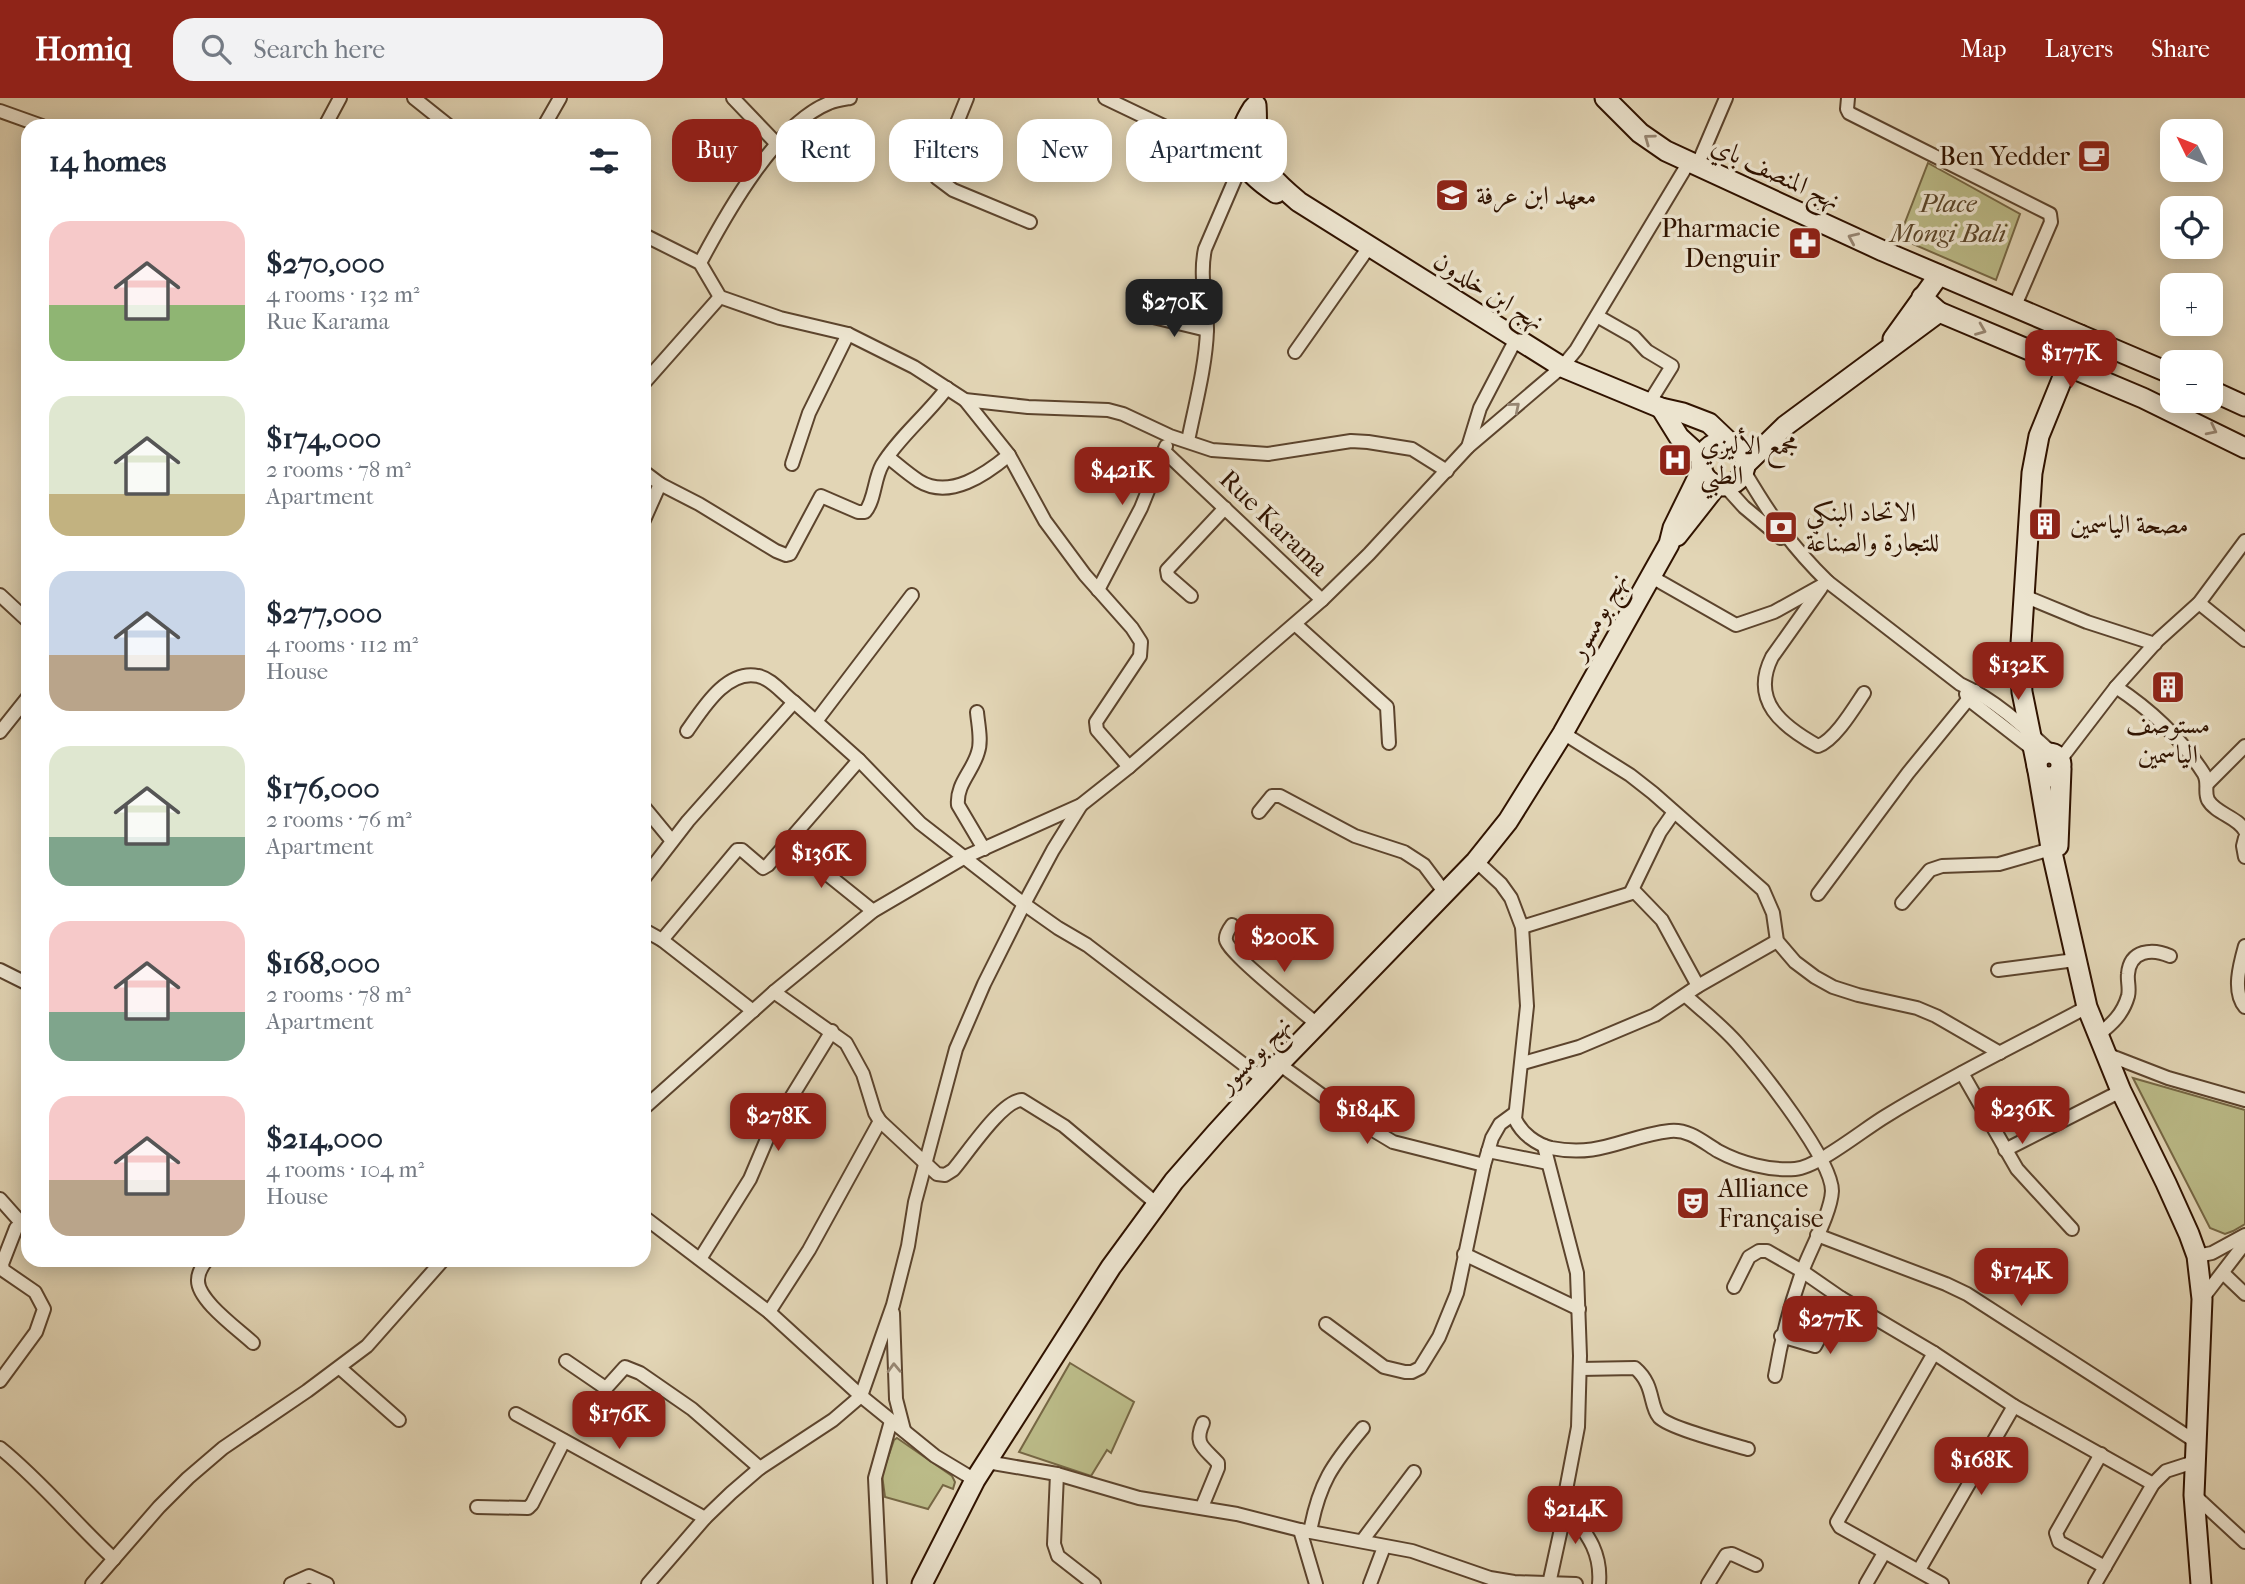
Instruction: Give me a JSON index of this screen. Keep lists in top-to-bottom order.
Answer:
{
  "streets": {
    "main road": ["نهج المنصف باي", "نهج ابن خلدون", "نهج بومسور"],
    "street": ["Rue Karama"]
  },
  "crossings": [
    ["نهج المنصف باي", "نهج بومسور"],
    ["نهج ابن خلدون", "نهج بومسور"]
  ],
  "one_way": ["نهج المنصف باي"],
  "parks": ["Place Mongi Bali"],
  "places": {
    "cafe": ["Ben Yedder"],
    "school or university": ["معهد ابن عرفة"],
    "pharmacy": ["Pharmacie Denguir"],
    "hospital": ["مجمع الأليزي الطبي"],
    "building": ["مصحة الياسمين", "مستوصف الياسمين"],
    "bank": ["الاتحاد البنكي للتجارة والصناعة"],
    "theatre": ["Alliance Française"]
  },
  "north": "top left",
  "page": {
    "header": "Homiq",
    "search": "Search here",
    "nav": ["Map", "Layers", "Share"],
    "map_buttons": ["+", "−"],
    "chip": [
      "Buy",
      "Rent",
      "Filters",
      "New",
      "Apartment"
    ],
    "heading": "14 homes",
    "list": [
      {
        "name": "$270,000",
        "note": "4 rooms · 132 m² · Rue Karama"
      },
      {
        "name": "$174,000",
        "note": "2 rooms · 78 m² · Apartment"
      },
      {
        "name": "$277,000",
        "note": "4 rooms · 112 m² · House"
      },
      {
        "name": "$176,000",
        "note": "2 rooms · 76 m² · Apartment"
      },
      {
        "name": "$168,000",
        "note": "2 rooms · 78 m² · Apartment"
      },
      {
        "name": "$214,000",
        "note": "4 rooms · 104 m² · House"
      }
    ],
    "price": [
      "$270K",
      "$177K",
      "$421K",
      "$132K",
      "$136K",
      "$200K",
      "$184K",
      "$236K",
      "$278K",
      "$174K",
      "$277K",
      "$176K",
      "$168K",
      "$214K"
    ]
  }
}
